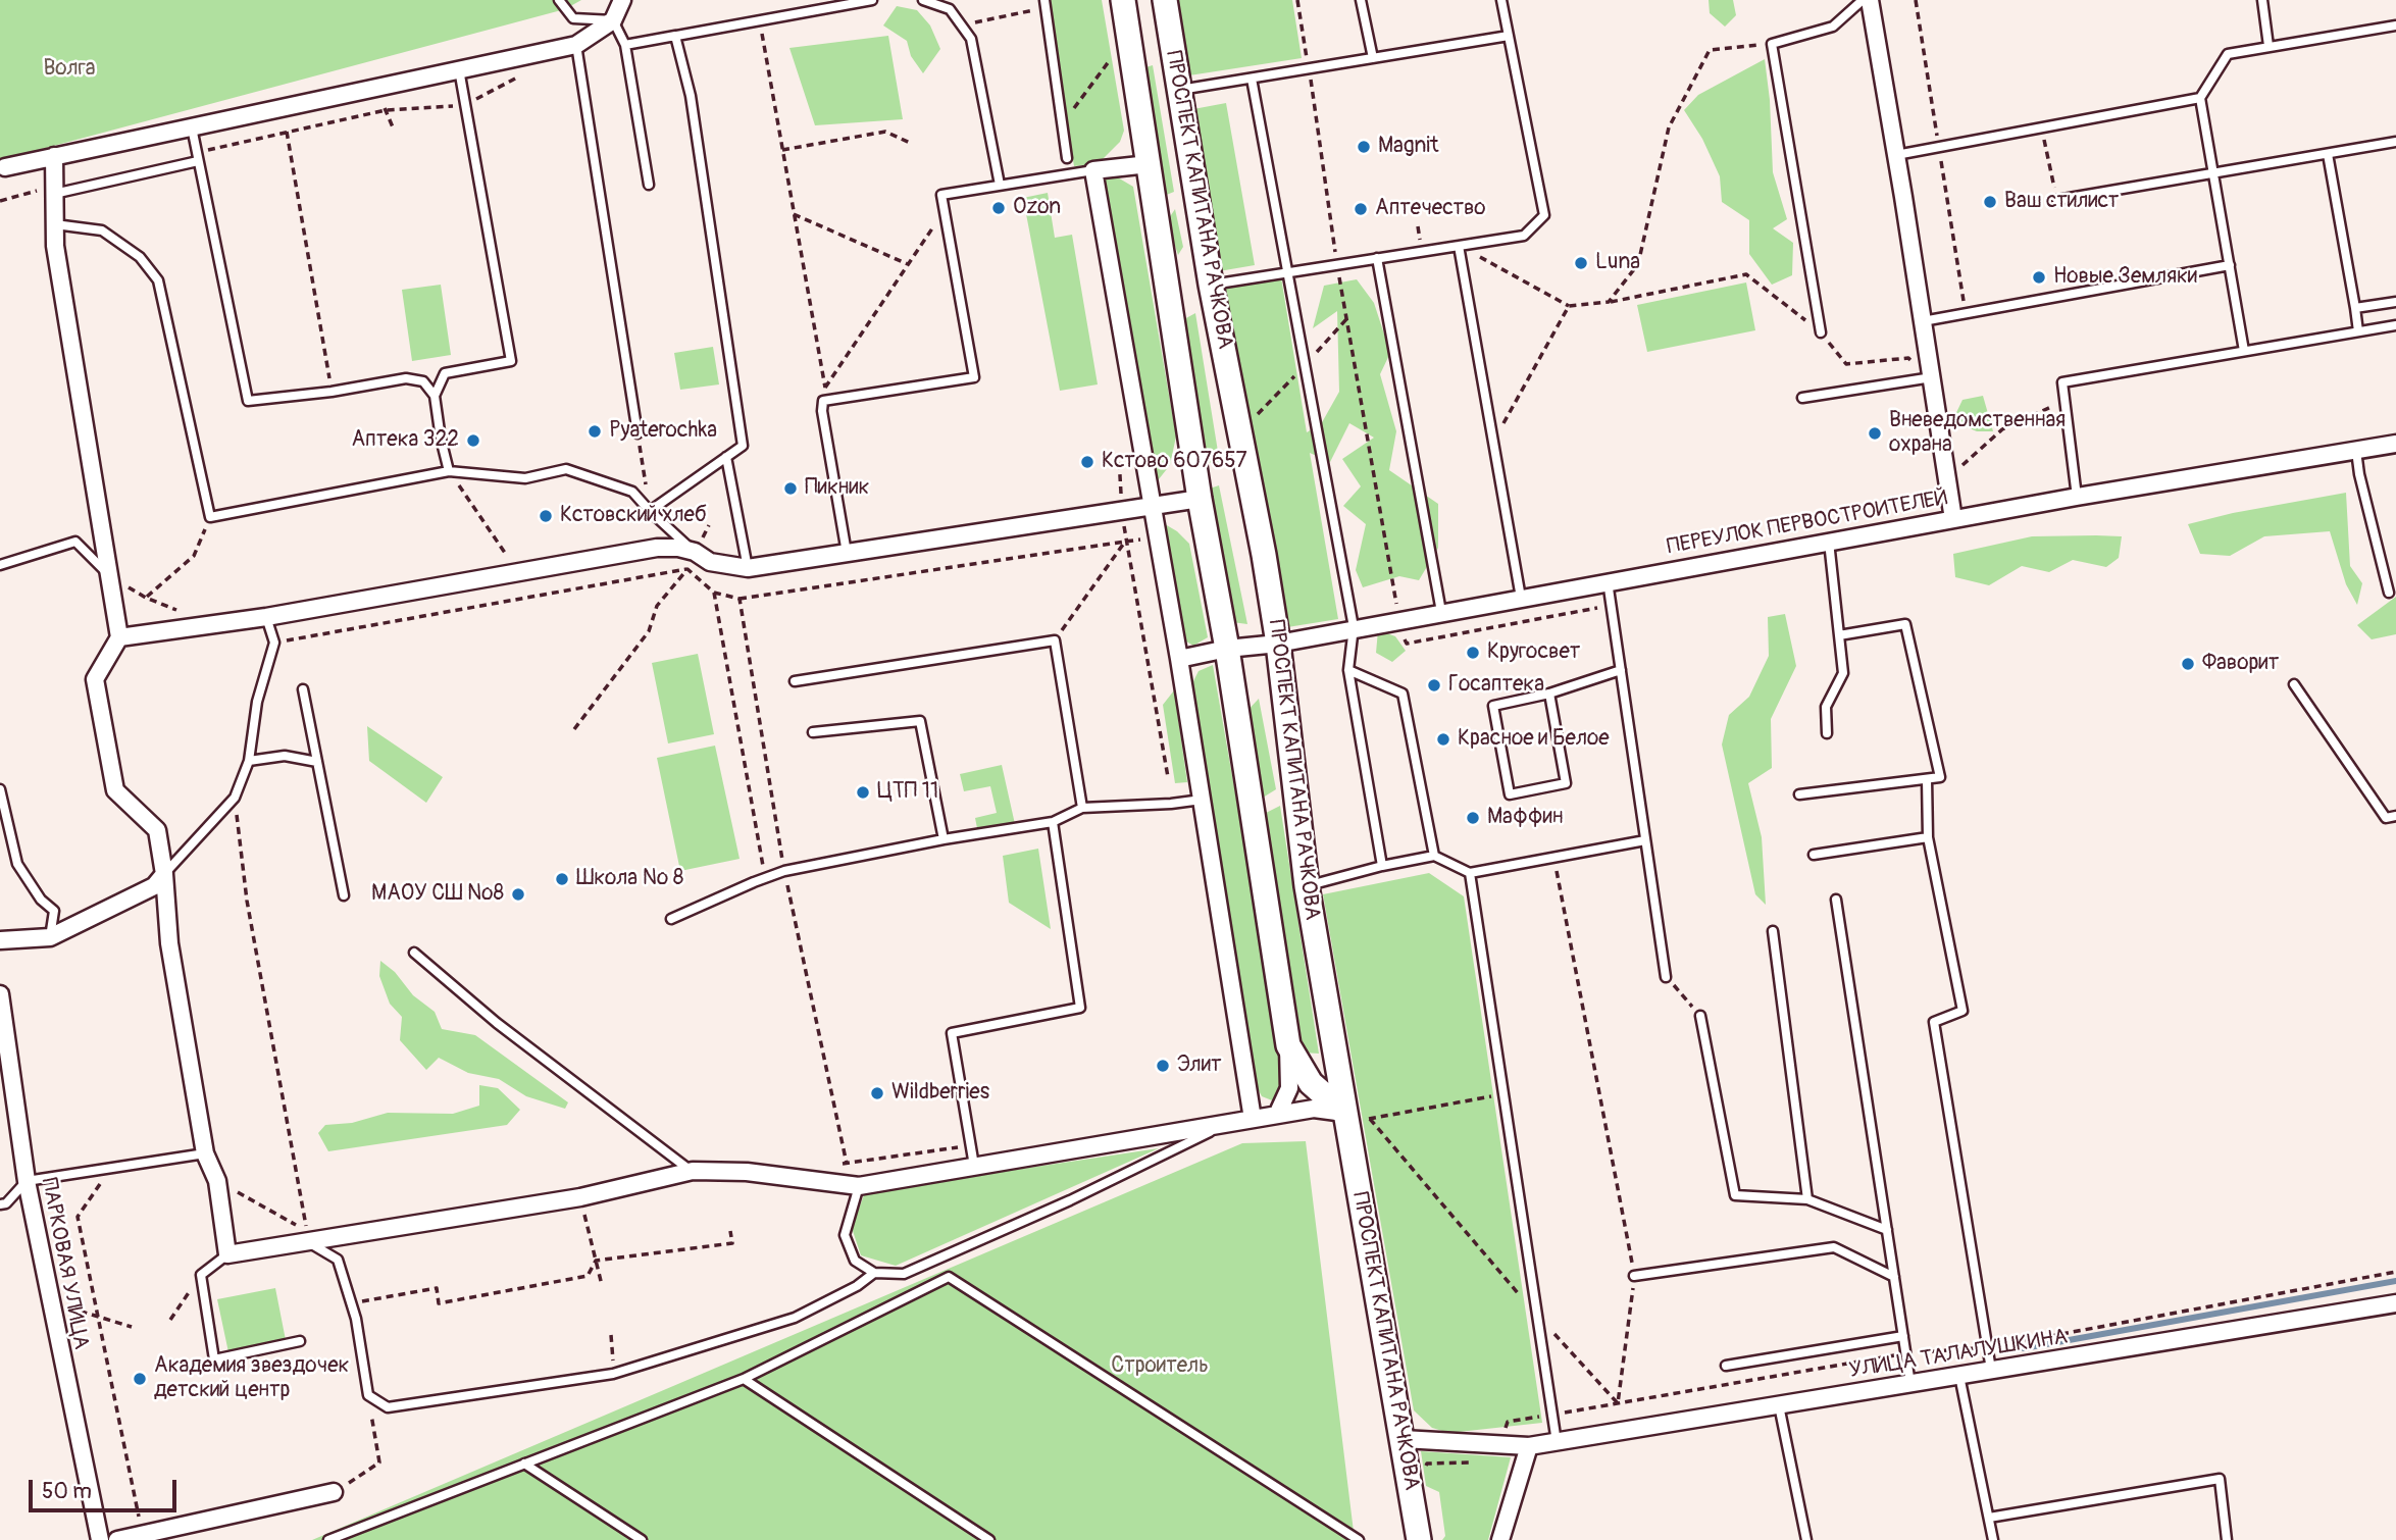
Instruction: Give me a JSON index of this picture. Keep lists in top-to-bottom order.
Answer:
{
  "streets": {
    "street": [
      "ПРОСПЕКТ КАПИТАНА РАЧКОВА",
      "ПЕРЕУЛОК ПЕРВОСТРОИТЕЛЕЙ",
      "ПАРКОВАЯ УЛИЦА",
      "УЛИЦА ТАЛАЛУШКИНА"
    ]
  },
  "crossings": [
    ["ПРОСПЕКТ КАПИТАНА РАЧКОВА", "ПЕРЕУЛОК ПЕРВОСТРОИТЕЛЕЙ"],
    ["ПРОСПЕКТ КАПИТАНА РАЧКОВА", "УЛИЦА ТАЛАЛУШКИНА"]
  ],
  "parks": ["Волга", "Строитель"],
  "places": [
    "Magnit",
    "Ваш стилист",
    "Ozon",
    "Аптечество",
    "Luna",
    "Новые Земляки",
    "Pyaterochka",
    "Вневедомственная охрана",
    "Аптека 322",
    "Кстово 607657",
    "Пикник",
    "Кстовский хлеб",
    "Кругосвет",
    "Фаворит",
    "Госаптека",
    "Красное и Белое",
    "ЦТП 11",
    "Маффин",
    "Школа № 8",
    "МАОУ СШ №8",
    "Элит",
    "Wildberries",
    "Академия звездочек детский центр"
  ],
  "scale_bar": "50 m"
}
